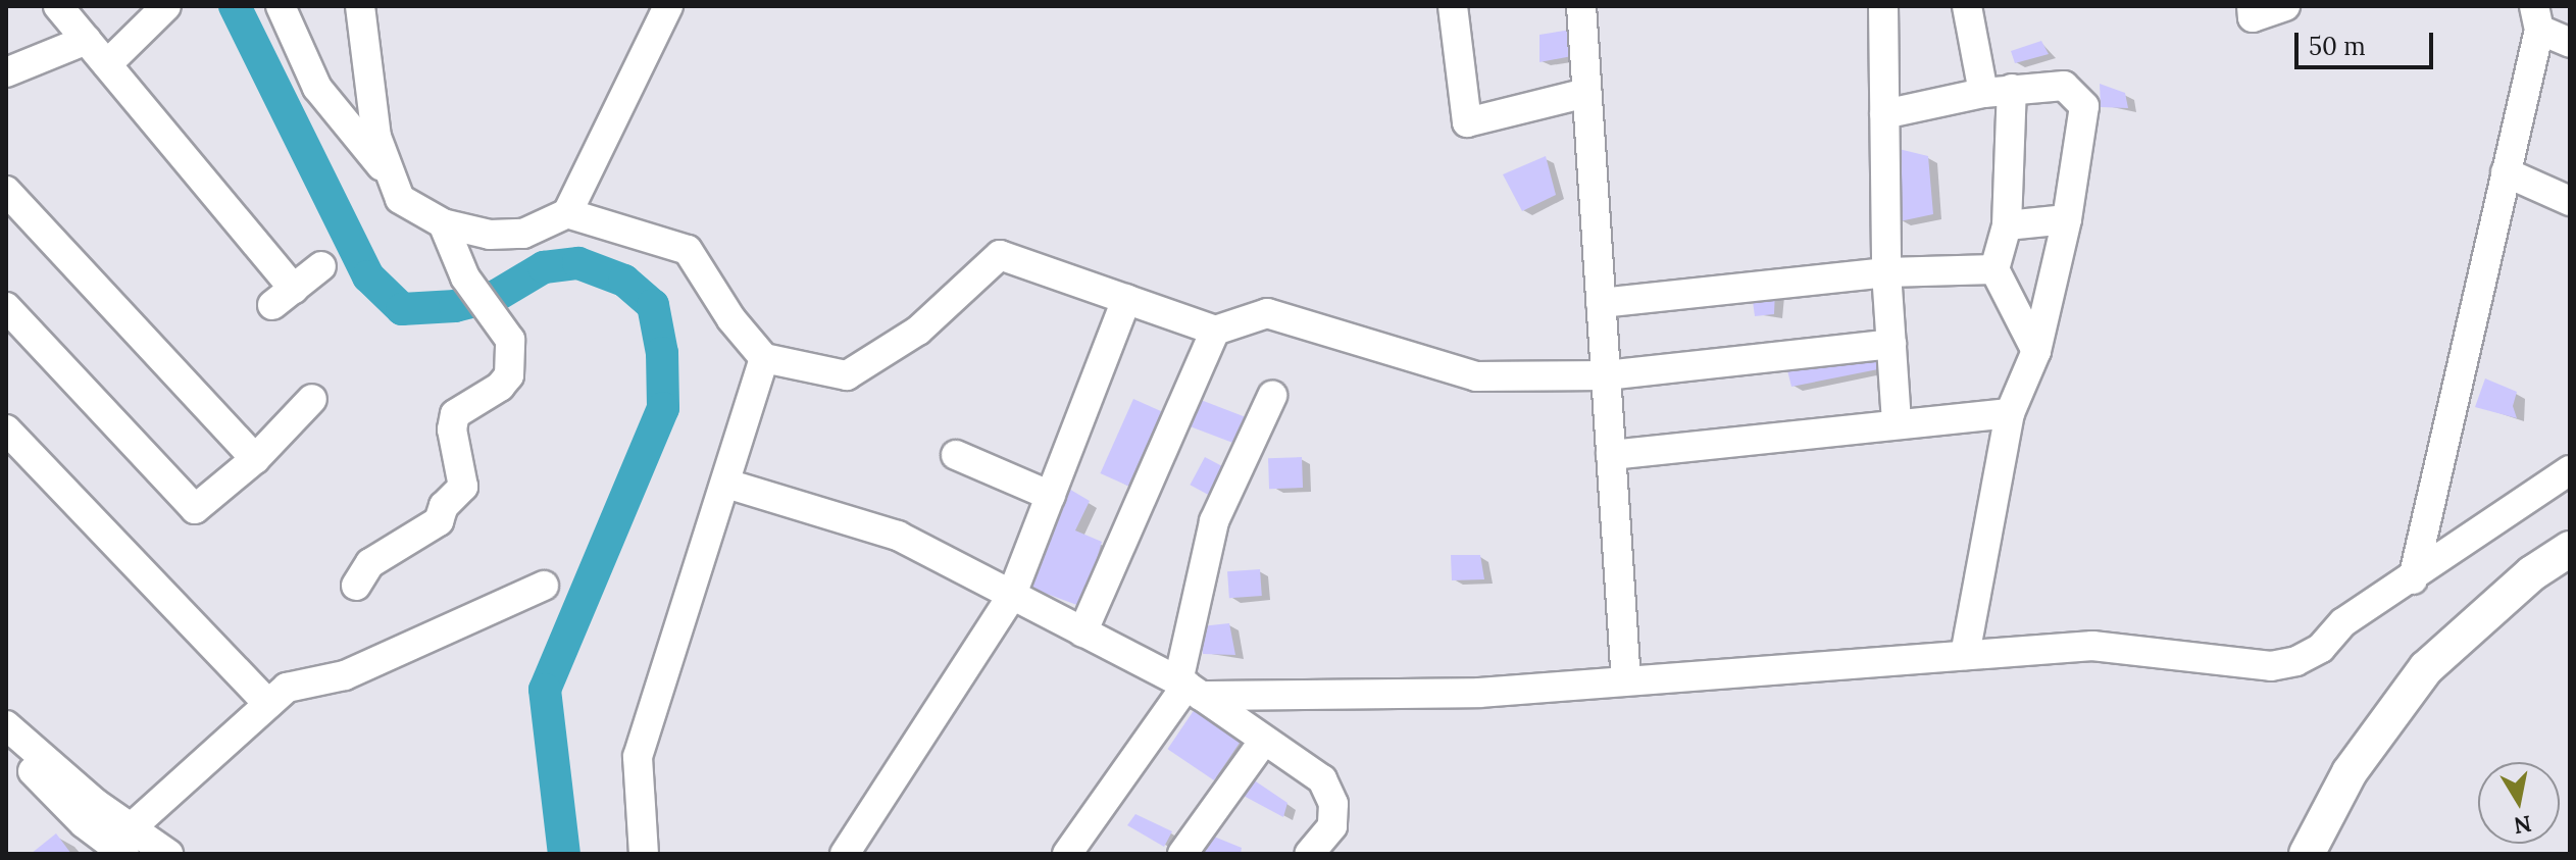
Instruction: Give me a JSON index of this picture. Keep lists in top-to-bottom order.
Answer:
{
  "scale_bar": "50 m",
  "north": "bottom"
}
